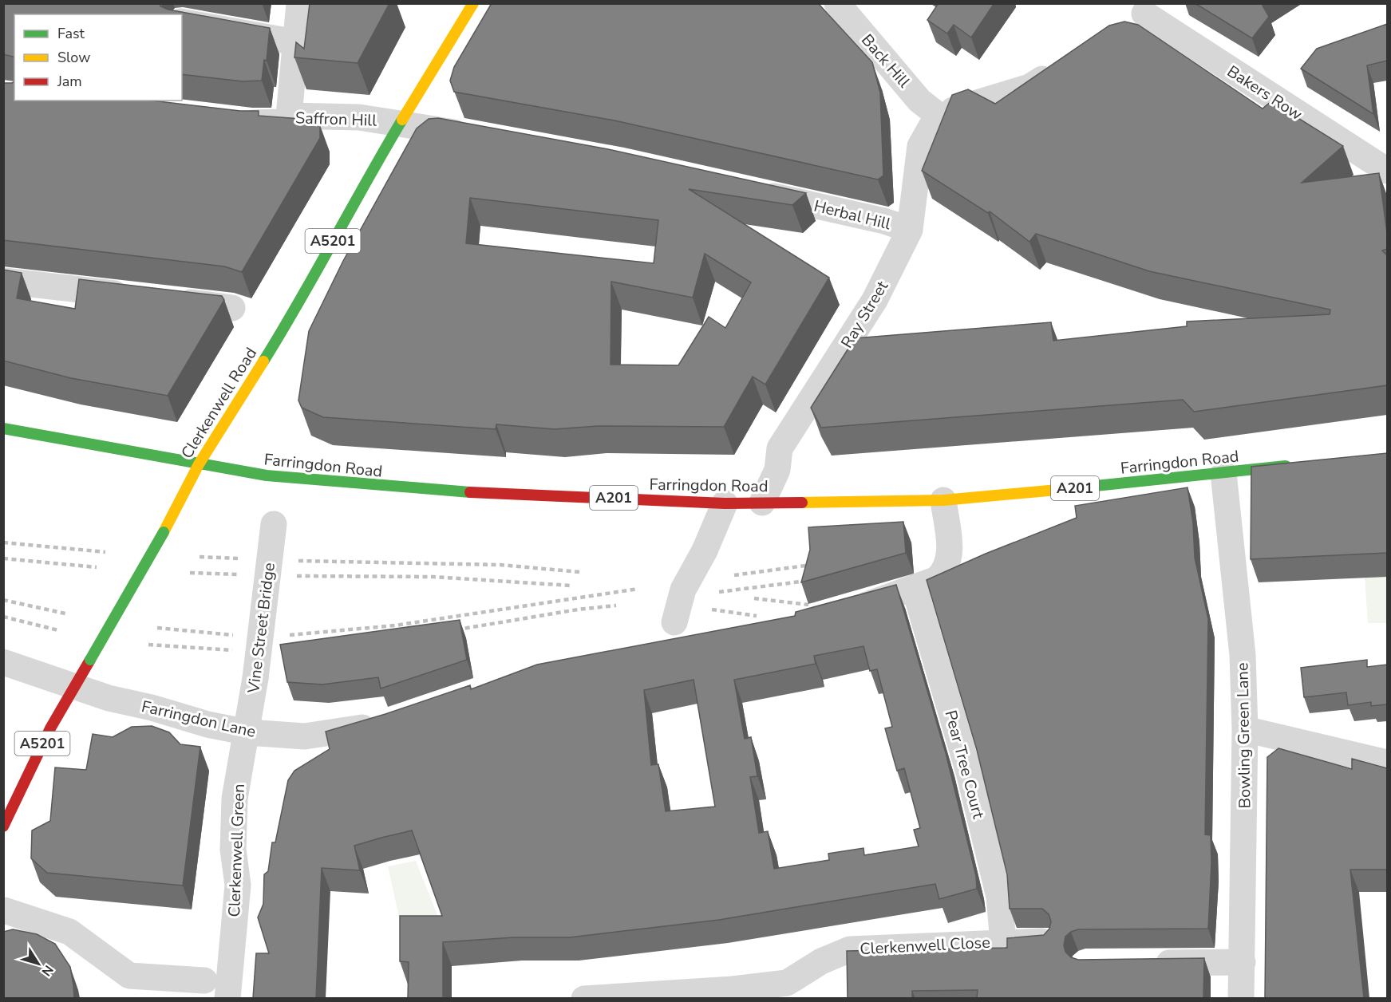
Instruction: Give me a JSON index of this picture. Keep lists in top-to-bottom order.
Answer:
{
  "streets": {
    "main road": [
      "A5201",
      "Clerkenwell Road",
      "Farringdon Road",
      "A201"
    ],
    "street": [
      "Back Hill",
      "Bakers Row",
      "Saffron Hill",
      "Herbal Hill",
      "Ray Street",
      "Vine Street Bridge",
      "Farringdon Lane",
      "Bowling Green Lane",
      "Pear Tree Court",
      "Clerkenwell Green",
      "Clerkenwell Close"
    ]
  },
  "crossings": [
    ["Back Hill", "Ray Street"],
    ["Saffron Hill", "Clerkenwell Road"],
    ["Herbal Hill", "Ray Street"],
    ["Ray Street", "Farringdon Road"],
    ["Clerkenwell Road", "Farringdon Road"],
    ["Clerkenwell Road", "Farringdon Lane"],
    ["Farringdon Road", "Bowling Green Lane"],
    ["Vine Street Bridge", "Farringdon Lane"],
    ["Vine Street Bridge", "Clerkenwell Green"],
    ["Farringdon Lane", "Clerkenwell Green"],
    ["Pear Tree Court", "Clerkenwell Close"]
  ],
  "legend": ["Fast", "Slow", "Jam"],
  "north": "bottom right"
}
